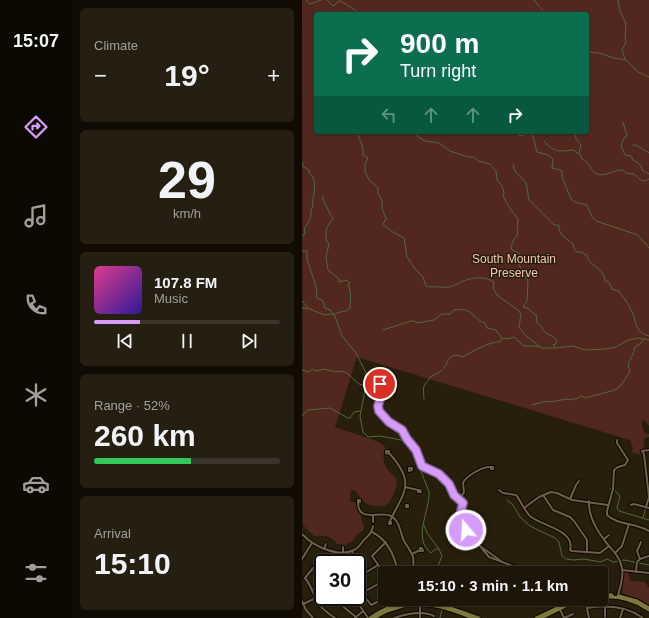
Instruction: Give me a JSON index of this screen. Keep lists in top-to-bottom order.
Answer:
{
  "parks": ["South Mountain Preserve"],
  "page": {
    "tabs": "15:07",
    "tile": [
      "Climate",
      ["29", "km/h"],
      ["Range · 52%", "260 km"],
      ["Arrival", "15:10"]
    ],
    "turn": ["900 m", "Turn right"],
    "heat": ["−", "19°", "+"],
    "song": ["107.8 FM", "Music"],
    "limit": "30",
    "trip": "15:10 · 3 min · 1.1 km"
  }
}
